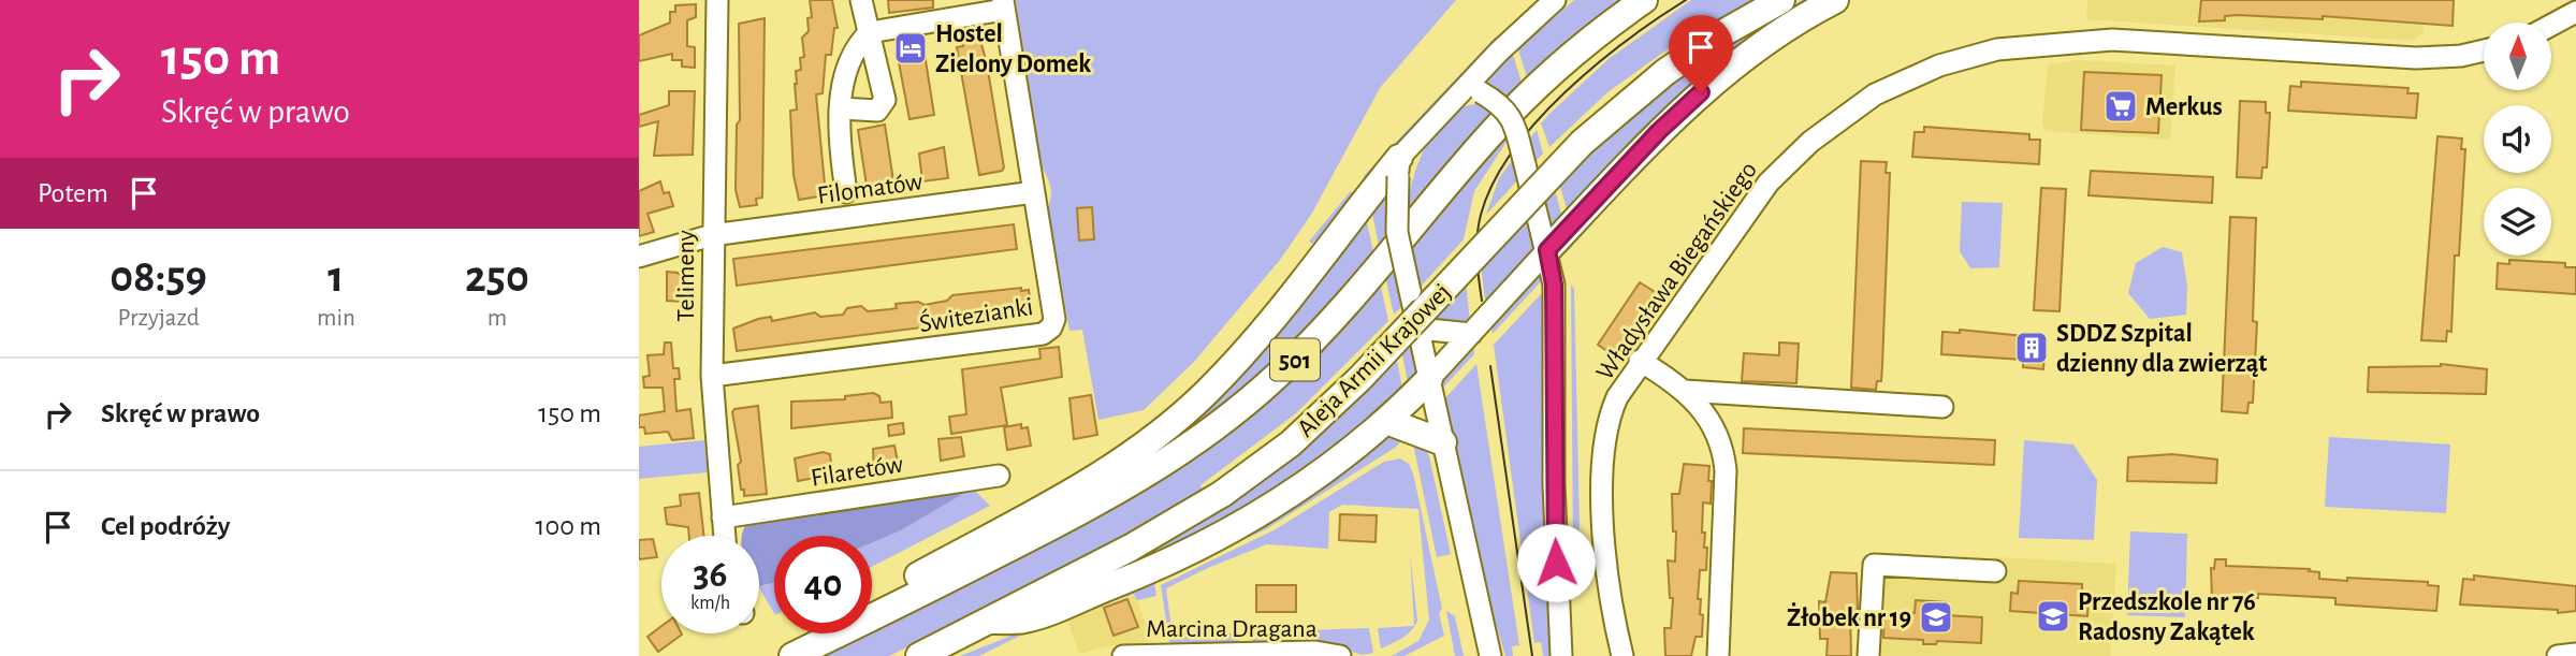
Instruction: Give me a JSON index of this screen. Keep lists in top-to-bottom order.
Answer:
{
  "streets": {
    "main road": ["501", "Aleja Armii Krajowej"],
    "street": [
      "Filomatów",
      "Władysława Biegańskiego",
      "Telimeny",
      "Świtezianki",
      "Filaretów",
      "Marcina Dragana"
    ]
  },
  "crossings": [
    ["Filomatów", "Telimeny"],
    ["Filomatów", "Świtezianki"],
    ["Telimeny", "Świtezianki"],
    ["Telimeny", "Filaretów"]
  ],
  "places": {
    "hotel": ["Hostel Zielony Domek"],
    "supermarket": ["Merkus"],
    "building": ["SDDZ Szpital dzienny dla zwierząt"],
    "school or university": ["Przedszkole nr 76 Radosny Zakątek", "Żłobek nr 19"]
  },
  "north": "top",
  "page": {
    "turn": ["150 m", "Skręć w prawo"],
    "then": "Potem",
    "eta": [
      "08:59",
      "Przyjazd",
      "1",
      "min",
      "250",
      "m"
    ],
    "list": [
      {
        "name": "Skręć w prawo",
        "value": "150 m"
      },
      {
        "name": "Cel podróży",
        "value": "100 m"
      }
    ],
    "speed": "36 km/h",
    "limit": "40"
  }
}
